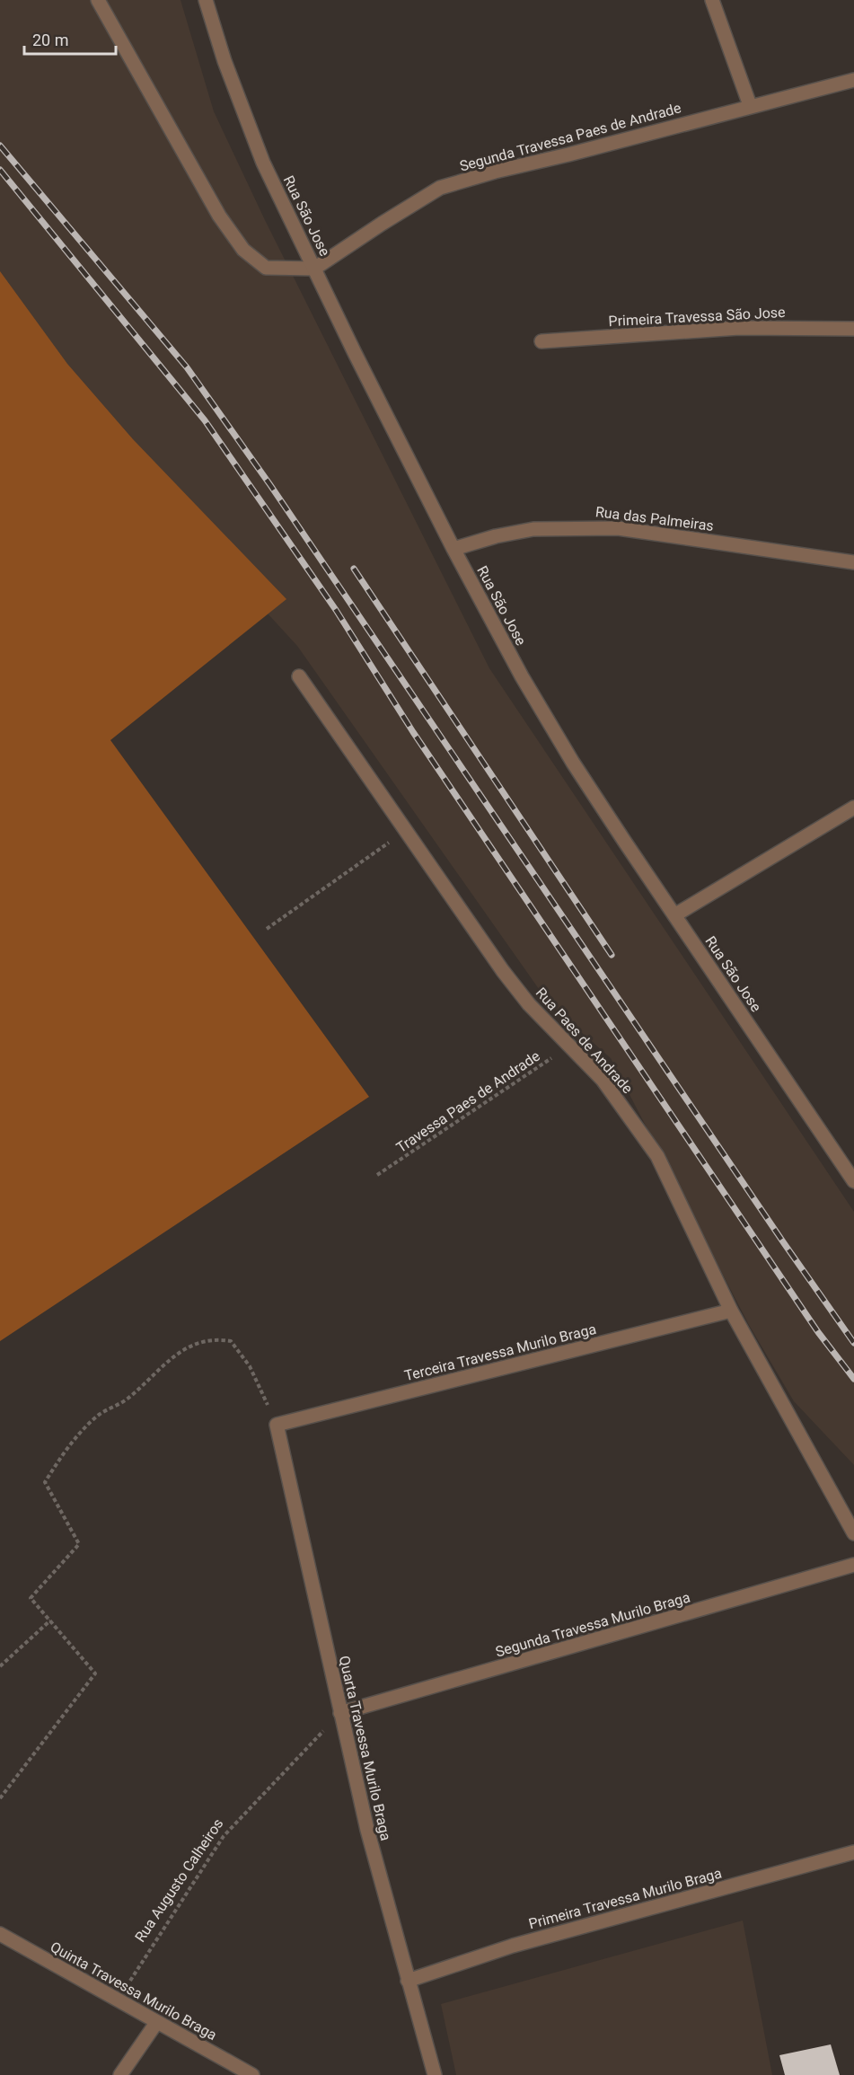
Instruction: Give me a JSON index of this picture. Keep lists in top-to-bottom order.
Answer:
{
  "streets": {
    "street": [
      "Segunda Travessa Paes de Andrade",
      "Rua São Jose",
      "Primeira Travessa São Jose",
      "Rua das Palmeiras",
      "Rua Paes de Andrade",
      "Terceira Travessa Murilo Braga",
      "Segunda Travessa Murilo Braga",
      "Quarta Travessa Murilo Braga",
      "Primeira Travessa Murilo Braga",
      "Quinta Travessa Murilo Braga"
    ],
    "path": ["Travessa Paes de Andrade", "Rua Augusto Calheiros"]
  },
  "crossings": [
    ["Segunda Travessa Paes de Andrade", "Rua São Jose"],
    ["Rua São Jose", "Rua das Palmeiras"],
    ["Rua Paes de Andrade", "Travessa Paes de Andrade"],
    ["Rua Paes de Andrade", "Terceira Travessa Murilo Braga"],
    ["Terceira Travessa Murilo Braga", "Quarta Travessa Murilo Braga"],
    ["Segunda Travessa Murilo Braga", "Quarta Travessa Murilo Braga"],
    ["Segunda Travessa Murilo Braga", "Rua Augusto Calheiros"],
    ["Quarta Travessa Murilo Braga", "Rua Augusto Calheiros"],
    ["Quarta Travessa Murilo Braga", "Primeira Travessa Murilo Braga"],
    ["Rua Augusto Calheiros", "Quinta Travessa Murilo Braga"]
  ],
  "scale_bar": "20 m"
}
